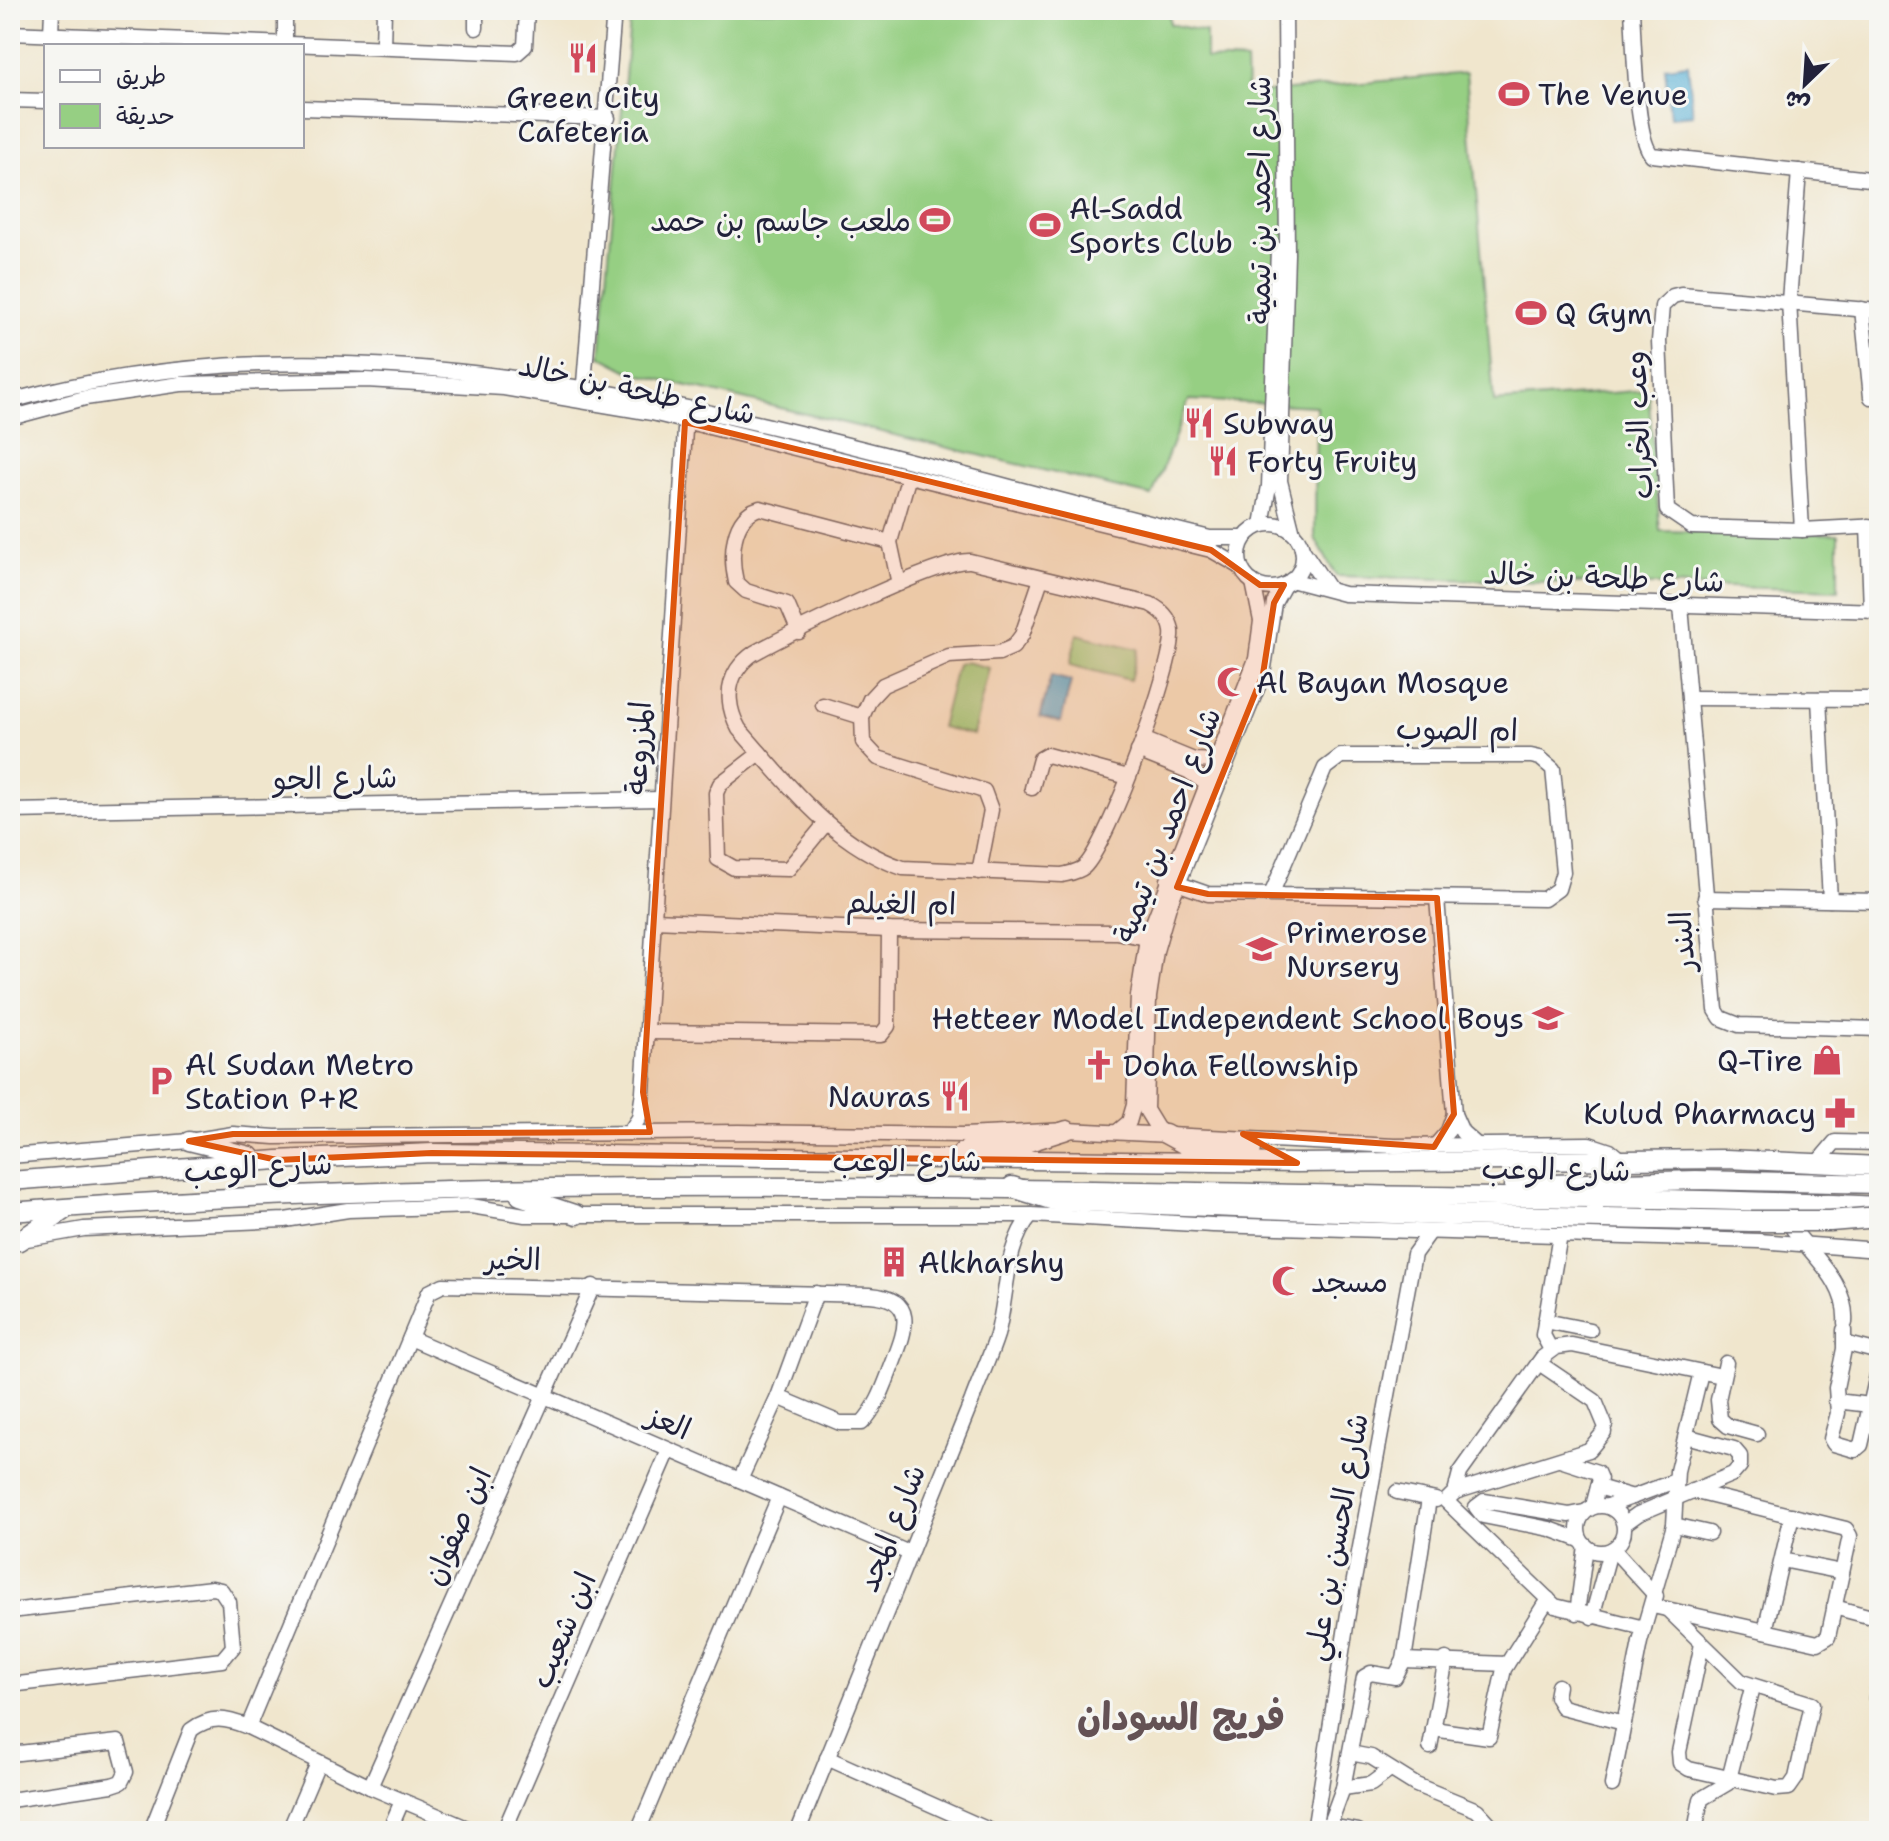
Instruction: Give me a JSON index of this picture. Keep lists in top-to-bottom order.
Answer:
{
  "streets": {
    "main road": ["شارع الوعب"],
    "street": [
      "شارع احمد بن تيمية",
      "شارع طلحة بن خالد",
      "وعب الخراب",
      "ام الصوب",
      "المزروعة",
      "شارع الجو",
      "ام الغيلم",
      "البندر",
      "الخير",
      "العز",
      "ابن صفوان",
      "شارع المجد",
      "شارع الحسن بن علي",
      "ابن شعيب"
    ]
  },
  "crossings": [
    ["شارع احمد بن تيمية", "شارع طلحة بن خالد"],
    ["شارع احمد بن تيمية", "ام الصوب"],
    ["شارع احمد بن تيمية", "ام الغيلم"],
    ["شارع احمد بن تيمية", "شارع الوعب"],
    ["شارع طلحة بن خالد", "وعب الخراب"],
    ["شارع طلحة بن خالد", "المزروعة"],
    ["شارع طلحة بن خالد", "البندر"],
    ["المزروعة", "شارع الجو"],
    ["المزروعة", "ام الغيلم"],
    ["المزروعة", "شارع الوعب"],
    ["شارع الوعب", "شارع المجد"],
    ["شارع الوعب", "شارع الحسن بن علي"],
    ["الخير", "العز"],
    ["الخير", "ابن صفوان"],
    ["العز", "ابن صفوان"],
    ["العز", "شارع المجد"],
    ["العز", "ابن شعيب"]
  ],
  "districts": ["فريج السودان"],
  "places": {
    "restaurant": [
      "Green City Cafeteria",
      "Subway",
      "Forty Fruity",
      "Nauras"
    ],
    "sports": [
      "The Venue",
      "ملعب جاسم بن حمد",
      "Al-Sadd Sports Club",
      "Q Gym"
    ],
    "mosque": ["Al Bayan Mosque", "مسجد"],
    "school or university": ["Primerose Nursery", "Hetteer Model Independent School Boys"],
    "shop": ["Q-Tire"],
    "church": ["Doha Fellowship"],
    "parking": ["Al Sudan Metro Station P+R"],
    "pharmacy": ["Kulud Pharmacy"],
    "building": ["Alkharshy"]
  },
  "legend": ["طريق", "حديقة"],
  "north": "bottom left"
}
